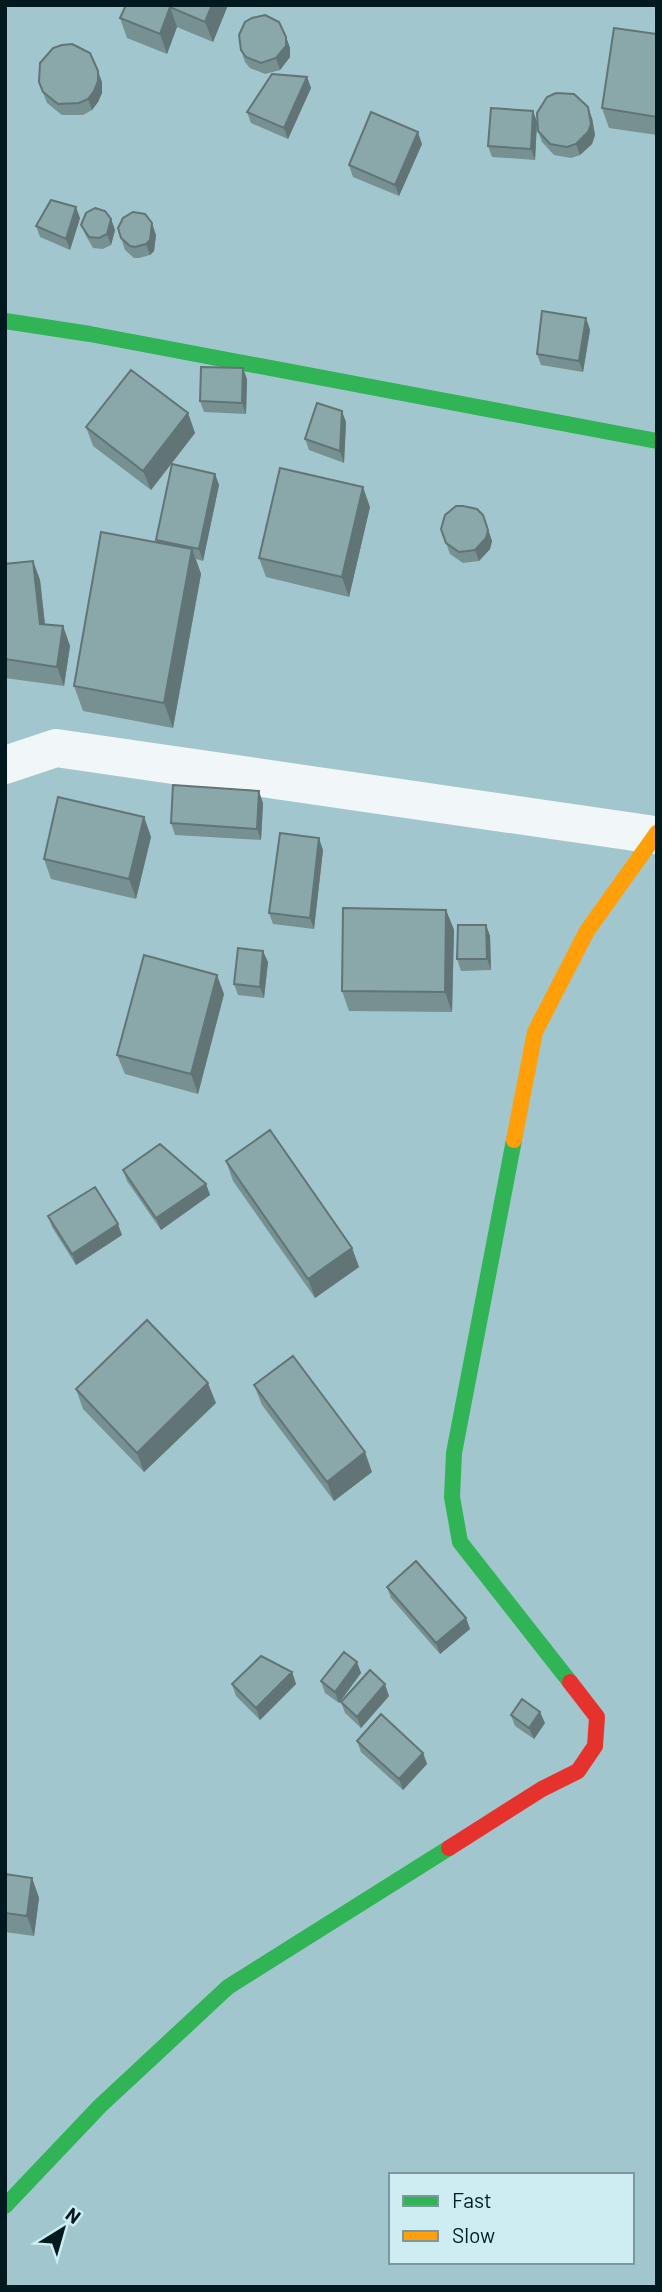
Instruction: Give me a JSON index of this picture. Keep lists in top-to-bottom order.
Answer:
{
  "legend": ["Fast", "Slow"],
  "north": "top right"
}
